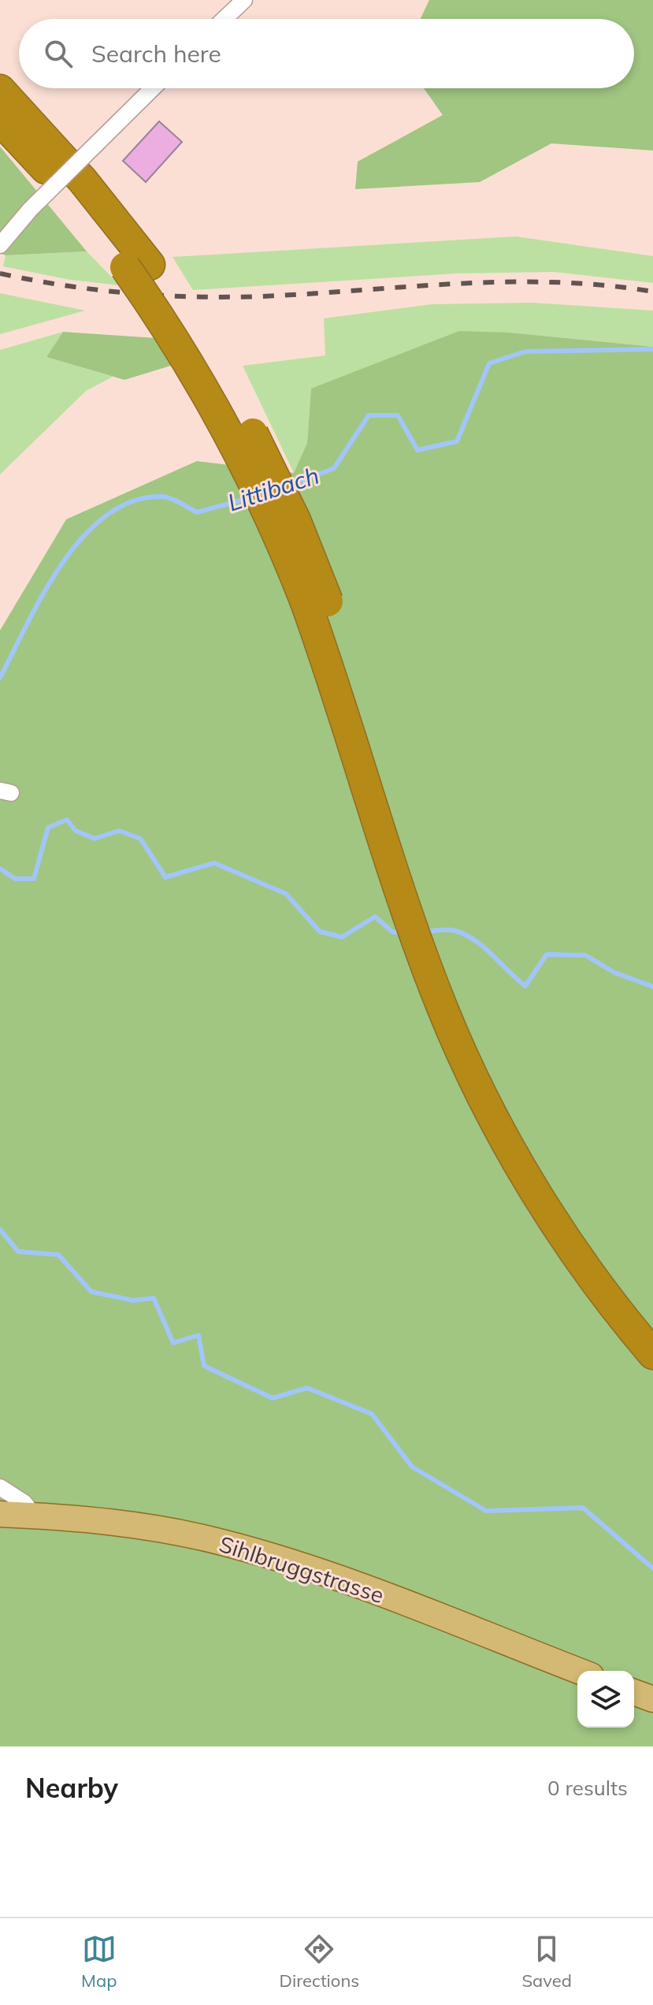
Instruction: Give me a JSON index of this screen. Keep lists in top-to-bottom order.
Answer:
{
  "streets": {
    "main road": ["Sihlbruggstrasse"]
  },
  "water": ["Littibach"],
  "page": {
    "search": "Search here",
    "heading": ["Nearby", "0 results"],
    "nav": ["Map", "Directions", "Saved"]
  }
}
